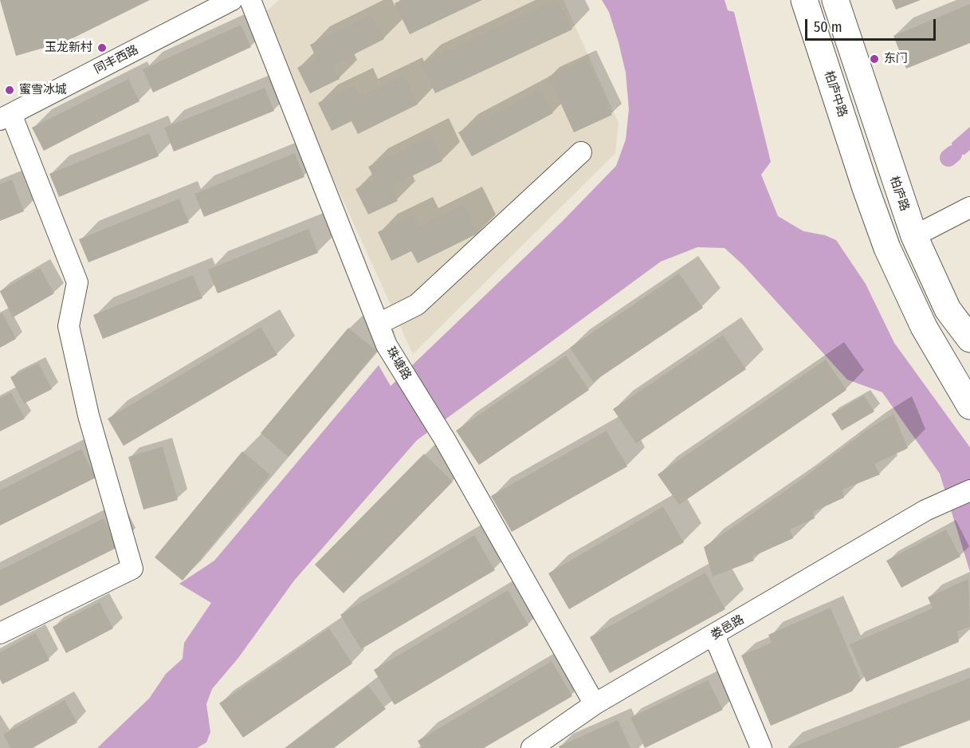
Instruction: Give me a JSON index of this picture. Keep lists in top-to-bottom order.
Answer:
{
  "streets": {
    "main road": ["柏庐中路", "柏庐路"],
    "street": ["同丰西路", "珠塘路", "娄邑路"]
  },
  "crossings": [
    ["珠塘路", "娄邑路"]
  ],
  "places": ["玉龙新村", "东门", "蜜雪冰城"],
  "scale_bar": "50 m"
}
